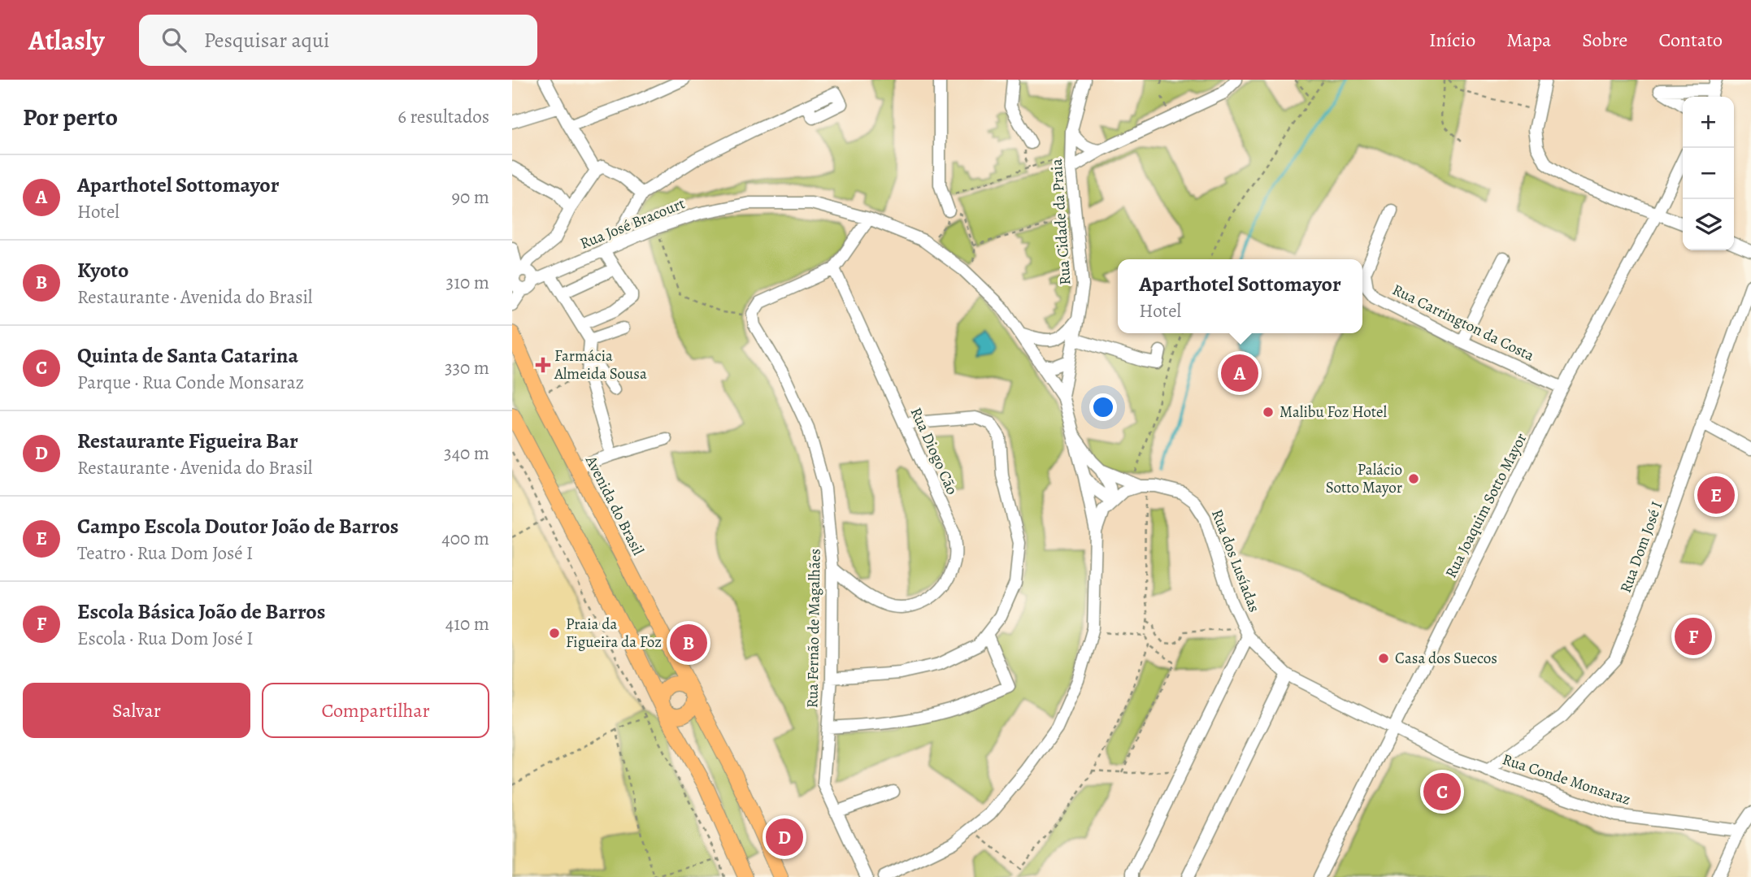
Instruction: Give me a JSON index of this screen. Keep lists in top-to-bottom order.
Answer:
{
  "streets": {
    "main road": ["Avenida do Brasil"],
    "street": [
      "Rua Cidade da Praia",
      "Rua José Bracourt",
      "Rua Carrington da Costa",
      "Rua Diogo Cão",
      "Rua Joaquim Sotto Mayor",
      "Rua Dom José I",
      "Rua dos Lusíadas",
      "Rua Fernão de Magalhães",
      "Rua Conde Monsaraz"
    ]
  },
  "crossings": [
    ["Rua Cidade da Praia", "Rua José Bracourt"],
    ["Rua Carrington da Costa", "Rua Joaquim Sotto Mayor"],
    ["Rua Diogo Cão", "Rua Fernão de Magalhães"],
    ["Rua Joaquim Sotto Mayor", "Rua dos Lusíadas"],
    ["Rua Joaquim Sotto Mayor", "Rua Conde Monsaraz"],
    ["Rua Dom José I", "Rua Conde Monsaraz"],
    ["Rua dos Lusíadas", "Rua Conde Monsaraz"]
  ],
  "places": {
    "health": ["Farmácia Almeida Sousa"],
    "other": [
      "Malibu Foz Hotel",
      "Palácio Sotto Mayor",
      "Praia da Figueira da Foz",
      "Casa dos Suecos"
    ]
  },
  "page": {
    "header": "Atlasly",
    "search": "Pesquisar aqui",
    "nav": [
      "Início",
      "Mapa",
      "Sobre",
      "Contato"
    ],
    "heading": ["Por perto", "6 resultados"],
    "map_buttons": ["+", "−"],
    "list": [
      {
        "mark": "A",
        "name": "Aparthotel Sottomayor",
        "note": "Hotel",
        "value": "90 m"
      },
      {
        "mark": "B",
        "name": "Kyoto",
        "note": "Restaurante · Avenida do Brasil",
        "value": "310 m"
      },
      {
        "mark": "C",
        "name": "Quinta de Santa Catarina",
        "note": "Parque · Rua Conde Monsaraz",
        "value": "330 m"
      },
      {
        "mark": "D",
        "name": "Restaurante Figueira Bar",
        "note": "Restaurante · Avenida do Brasil",
        "value": "340 m"
      },
      {
        "mark": "E",
        "name": "Campo Escola Doutor João de Barros",
        "note": "Teatro · Rua Dom José I",
        "value": "400 m"
      },
      {
        "mark": "F",
        "name": "Escola Básica João de Barros",
        "note": "Escola · Rua Dom José I",
        "value": "410 m"
      }
    ],
    "popup": ["Aparthotel Sottomayor", "Hotel"],
    "pins": [
      "A",
      "E",
      "F",
      "B",
      "C",
      "D"
    ],
    "buttons": ["Salvar", "Compartilhar"]
  }
}
